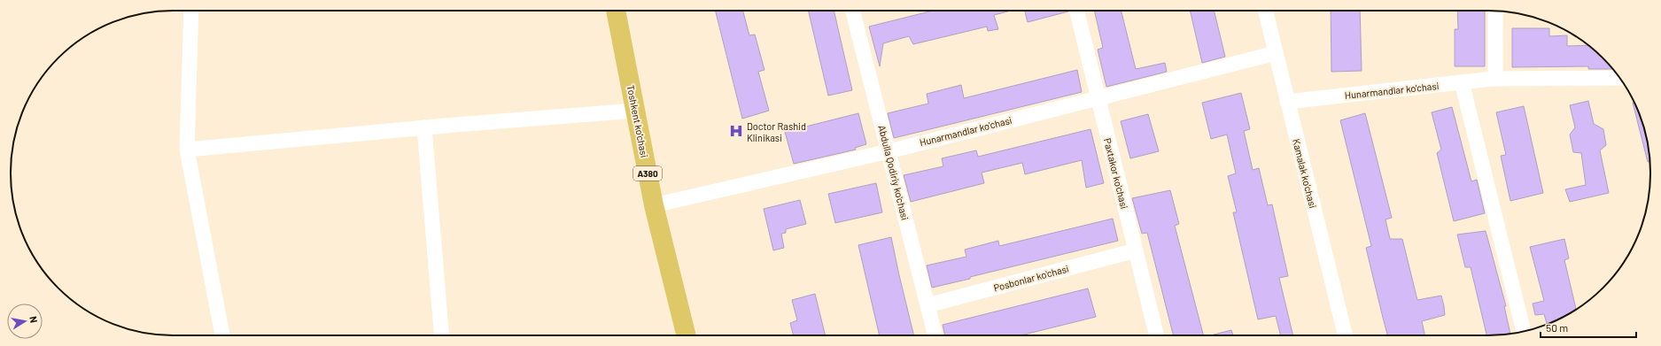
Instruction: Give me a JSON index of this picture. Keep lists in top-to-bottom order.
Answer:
{
  "streets": {
    "highway": ["Toshkent ko'chasi", "A380"],
    "street": [
      "Hunarmandlar ko'chasi",
      "Abdulla Qodiriy ko'chasi",
      "Paxtakor ko'chasi",
      "Kamalak ko'chasi",
      "Posbonlar ko'chasi"
    ]
  },
  "crossings": [
    ["Hunarmandlar ko'chasi", "Toshkent ko'chasi"],
    ["Hunarmandlar ko'chasi", "Abdulla Qodiriy ko'chasi"],
    ["Hunarmandlar ko'chasi", "Paxtakor ko'chasi"],
    ["Hunarmandlar ko'chasi", "Kamalak ko'chasi"],
    ["Abdulla Qodiriy ko'chasi", "Posbonlar ko'chasi"],
    ["Paxtakor ko'chasi", "Posbonlar ko'chasi"]
  ],
  "places": {
    "hospital": ["Doctor Rashid Klinikasi"]
  },
  "scale_bar": "50 m",
  "north": "right"
}
